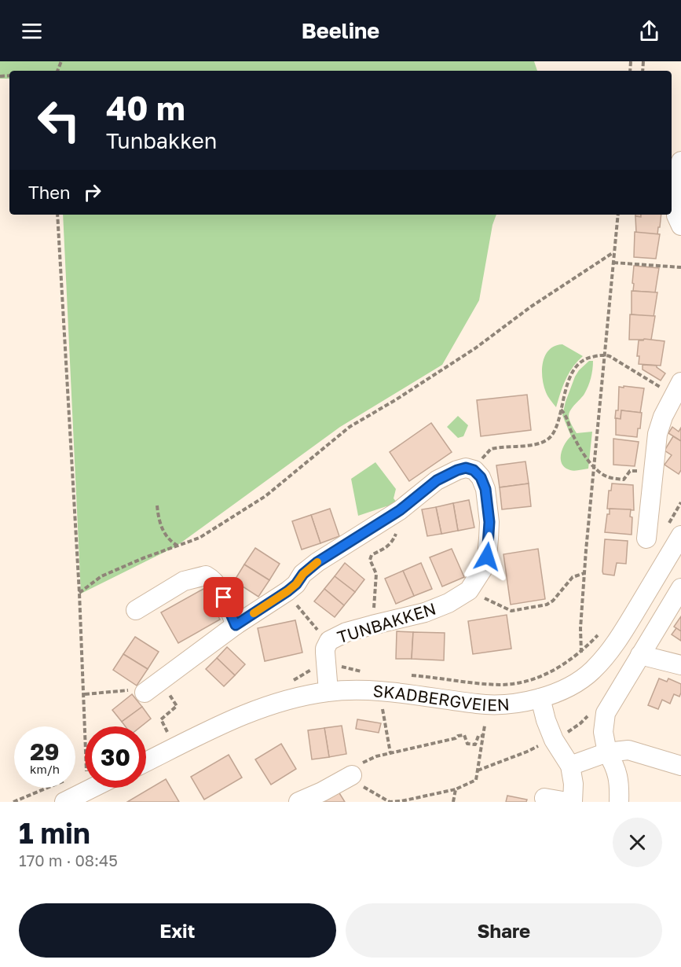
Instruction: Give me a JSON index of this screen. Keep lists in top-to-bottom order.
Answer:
{
  "streets": {
    "street": ["TUNBAKKEN", "SKADBERGVEIEN"]
  },
  "crossings": [
    ["TUNBAKKEN", "SKADBERGVEIEN"]
  ],
  "page": {
    "header": "Beeline",
    "turn": ["40 m", "Tunbakken"],
    "then": "Then",
    "speed": "29 km/h",
    "limit": "30",
    "heading": ["1 min", "170 m · 08:45"],
    "buttons": ["Exit", "Share"]
  }
}
